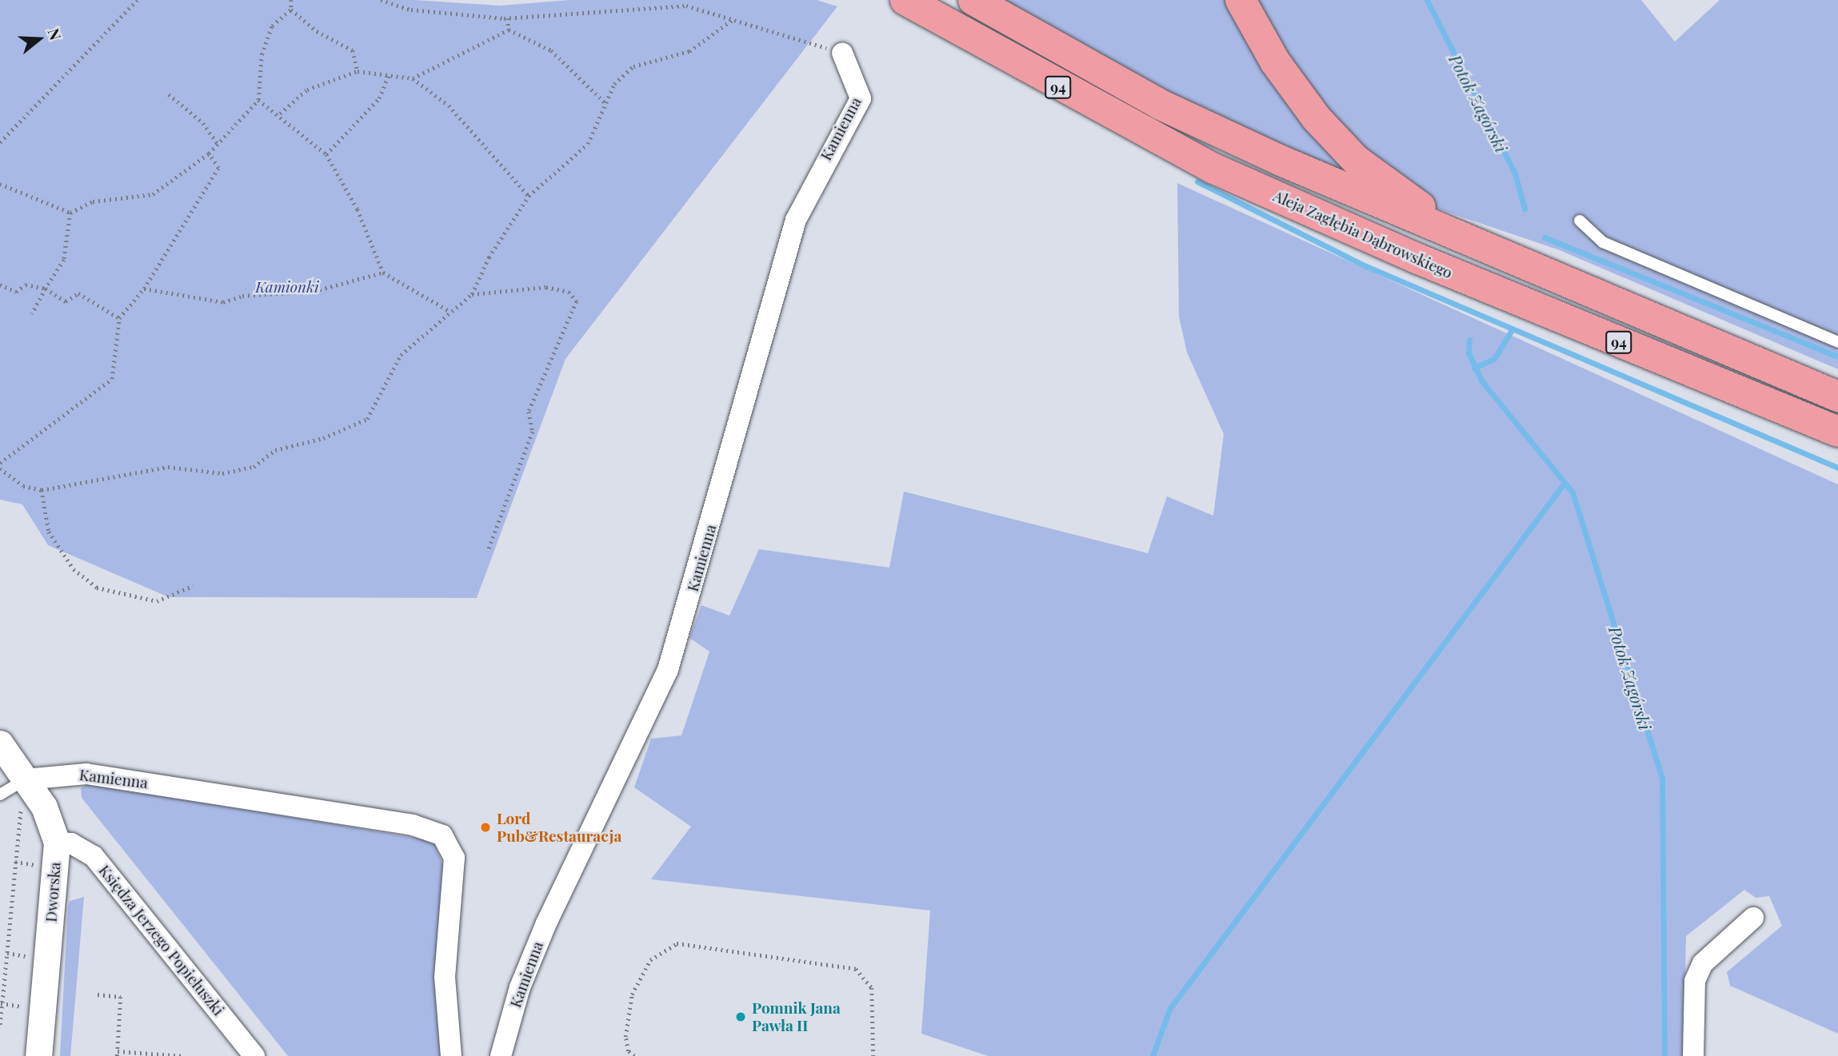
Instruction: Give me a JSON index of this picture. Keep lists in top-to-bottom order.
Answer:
{
  "streets": {
    "main road": ["94", "Aleja Zagłębia Dąbrowskiego"],
    "street": ["Kamienna", "Dworska", "Księdza Jerzego Popiełuszki"]
  },
  "crossings": [
    ["Kamienna", "Dworska"],
    ["Dworska", "Księdza Jerzego Popiełuszki"]
  ],
  "water": ["Potok Zagórski"],
  "parks": ["Kamionki"],
  "places": ["Lord Pub&Restauracja", "Pomnik Jana Pawła II"],
  "north": "right"
}
